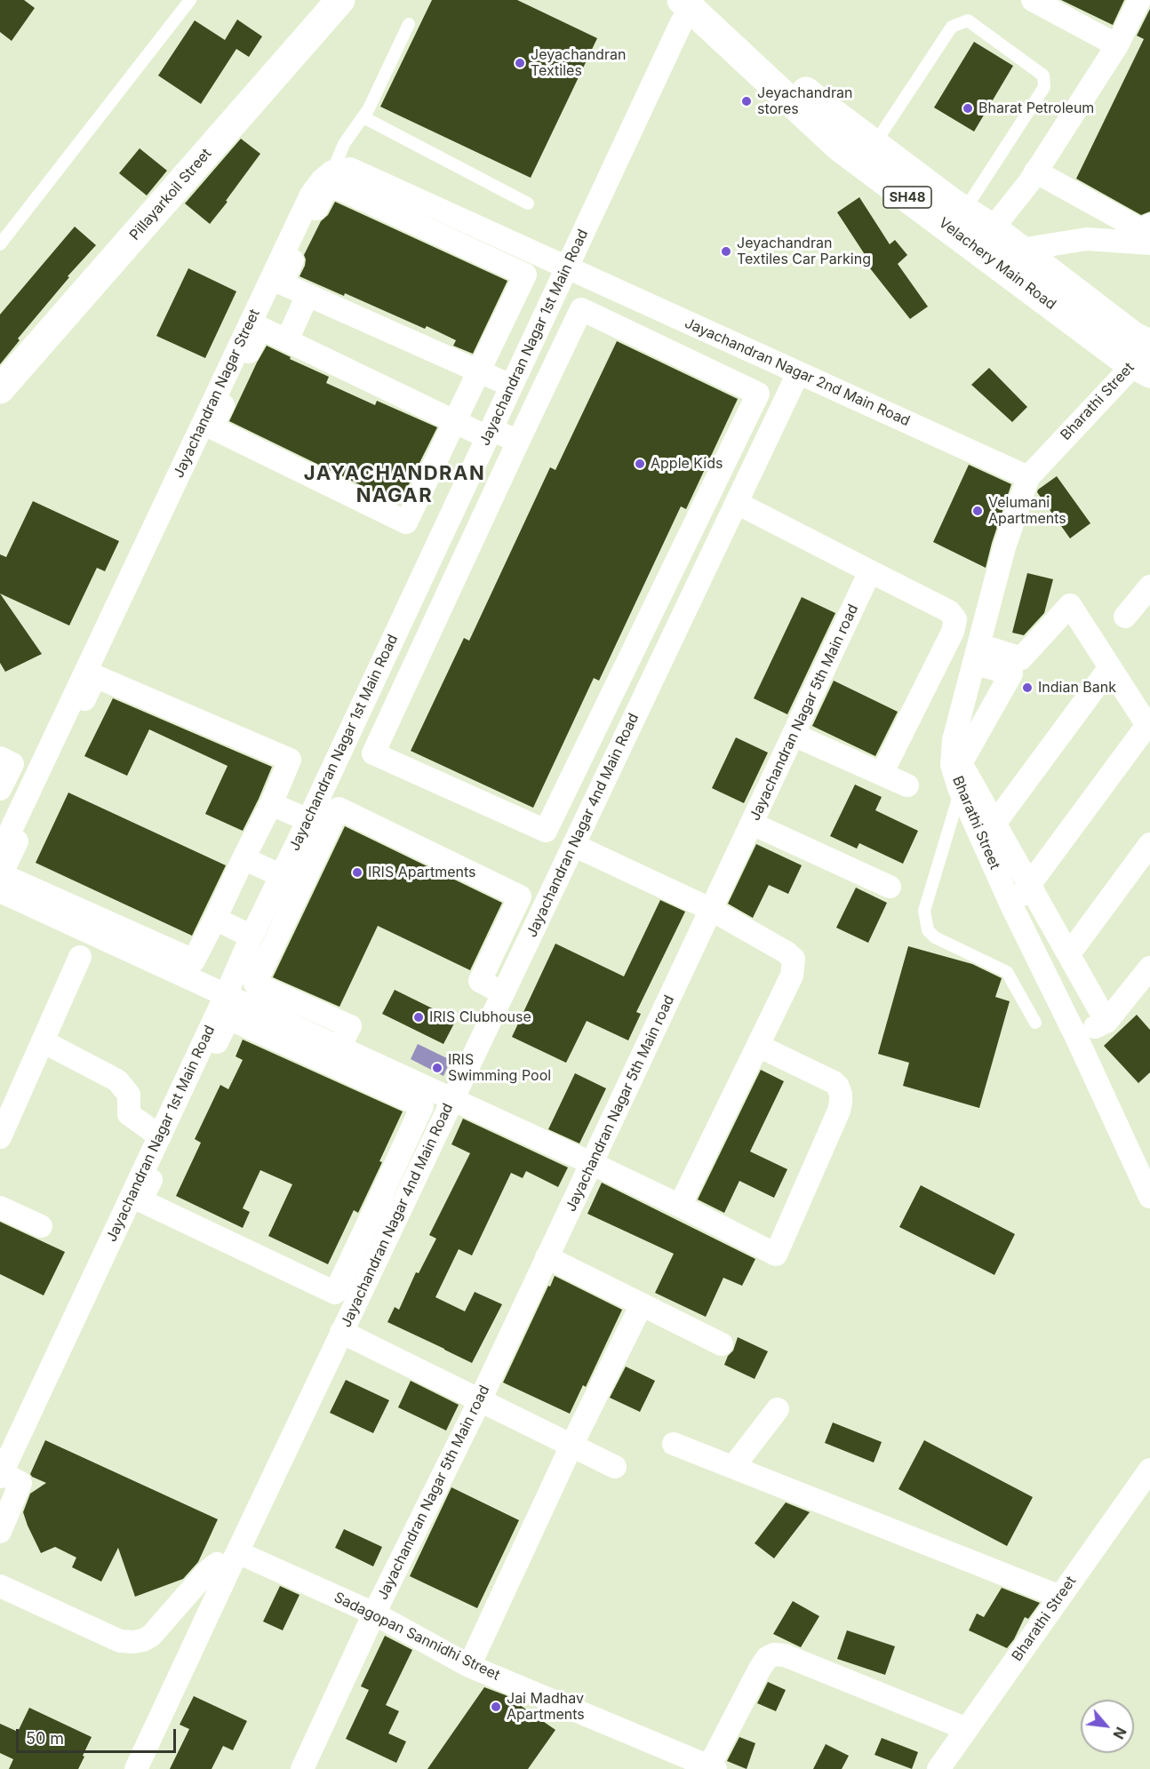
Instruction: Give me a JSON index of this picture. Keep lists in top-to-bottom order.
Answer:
{
  "streets": {
    "main road": ["Pillayarkoil Street", "SH48", "Velachery Main Road"],
    "street": [
      "Jayachandran Nagar 1st Main Road",
      "Jayachandran Nagar 2nd Main Road",
      "Jayachandran Nagar Street",
      "Bharathi Street",
      "Jayachandran Nagar 5th Main road",
      "Jayachandran Nagar 4nd Main Road",
      "Sadagopan Sannidhi Street"
    ]
  },
  "crossings": [
    ["Velachery Main Road", "Jayachandran Nagar 1st Main Road"],
    ["Velachery Main Road", "Bharathi Street"],
    ["Jayachandran Nagar 1st Main Road", "Jayachandran Nagar 2nd Main Road"],
    ["Jayachandran Nagar 2nd Main Road", "Bharathi Street"],
    ["Jayachandran Nagar 2nd Main Road", "Jayachandran Nagar 4nd Main Road"],
    ["Jayachandran Nagar 5th Main road", "Sadagopan Sannidhi Street"],
    ["Jayachandran Nagar 4nd Main Road", "Sadagopan Sannidhi Street"]
  ],
  "districts": ["JAYACHANDRAN NAGAR"],
  "places": [
    "Jeyachandran Textiles",
    "Jeyachandran stores",
    "Bharat Petroleum",
    "Jeyachandran Textiles Car Parking",
    "Apple Kids",
    "Velumani Apartments",
    "Indian Bank",
    "IRIS Apartments",
    "IRIS Clubhouse",
    "IRIS Swimming Pool",
    "Jai Madhav Apartments"
  ],
  "scale_bar": "50 m",
  "north": "bottom right"
}
